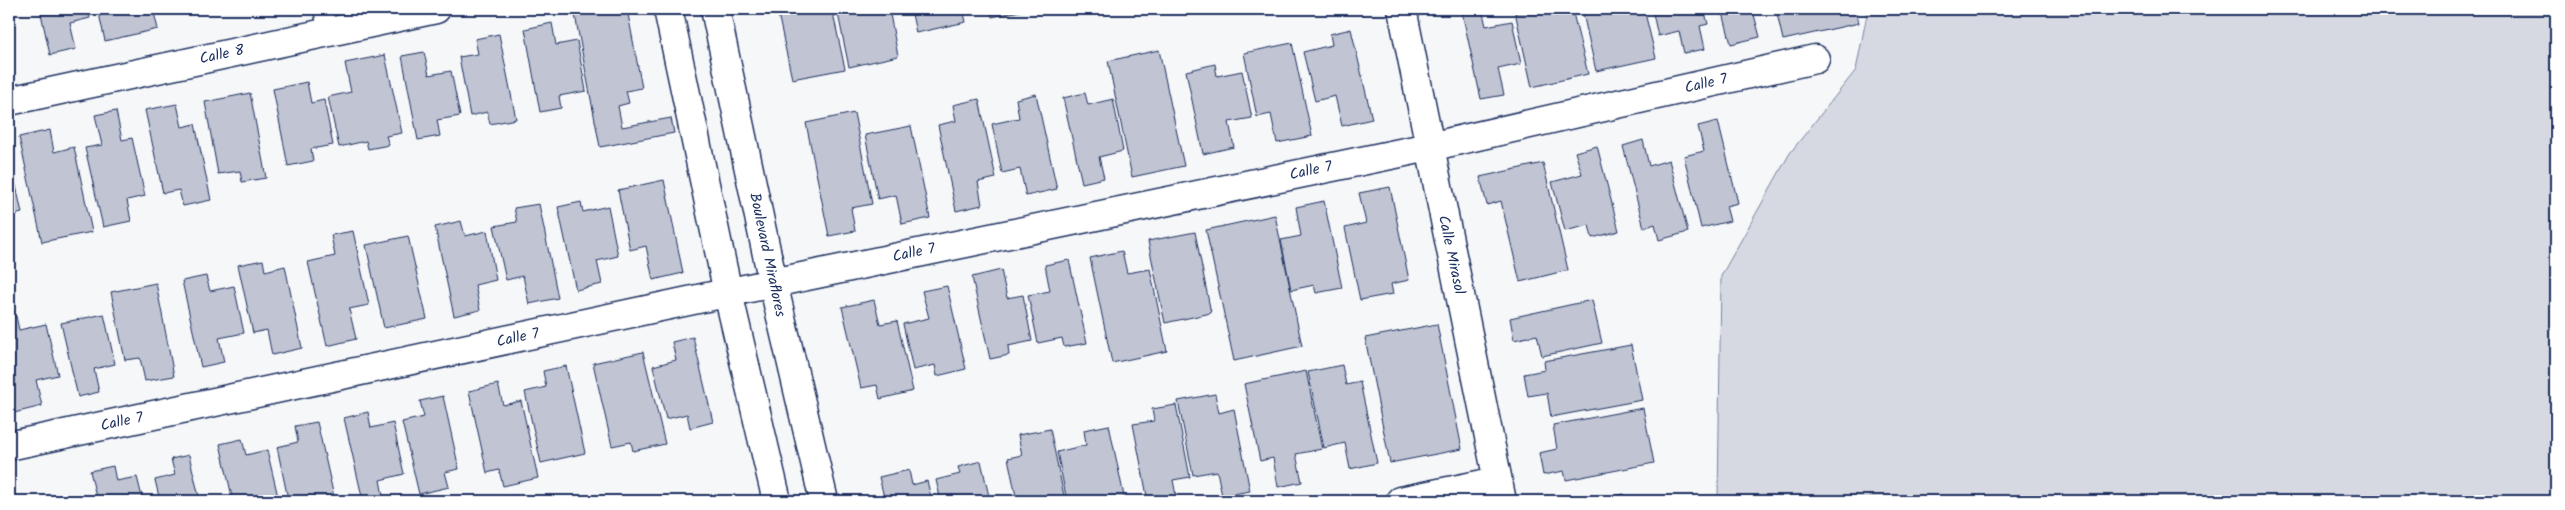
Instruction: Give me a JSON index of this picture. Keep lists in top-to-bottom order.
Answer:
{
  "streets": {
    "street": [
      "Calle 8",
      "Calle 7",
      "Boulevard Miraflores",
      "Calle Mirasol"
    ]
  },
  "crossings": [
    ["Calle 7", "Boulevard Miraflores"],
    ["Calle 7", "Calle Mirasol"]
  ]
}
